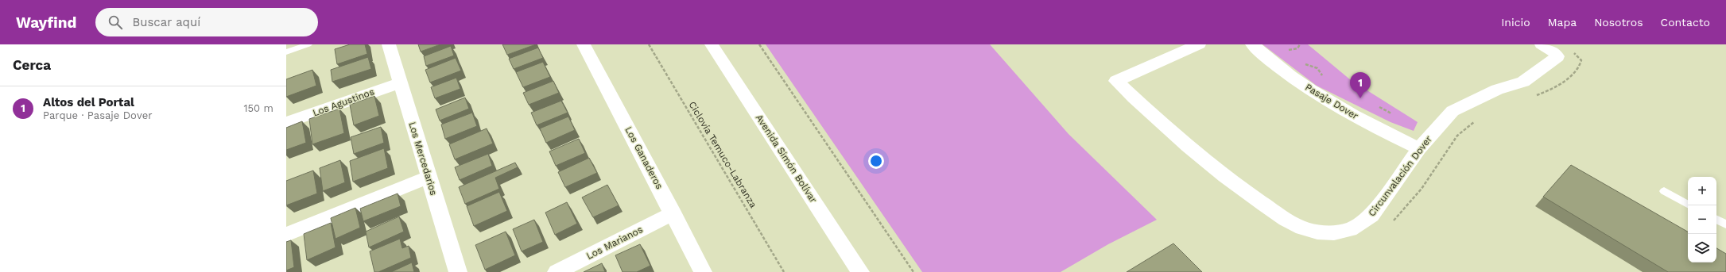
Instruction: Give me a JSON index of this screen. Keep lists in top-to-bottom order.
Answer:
{
  "streets": {
    "street": [
      "Pasaje Dover",
      "Los Agustinos",
      "Los Ganaderos",
      "Los Mercedarios",
      "Avenida Simón Bolívar",
      "Circunvalación Dover",
      "Los Marianos"
    ],
    "path": ["Ciclovía Temuco-Labranza"]
  },
  "crossings": [
    ["Pasaje Dover", "Circunvalación Dover"],
    ["Los Agustinos", "Los Mercedarios"],
    ["Los Ganaderos", "Los Marianos"]
  ],
  "page": {
    "header": "Wayfind",
    "search": "Buscar aquí",
    "nav": [
      "Inicio",
      "Mapa",
      "Nosotros",
      "Contacto"
    ],
    "heading": "Cerca",
    "pins": "1",
    "list": [
      {
        "mark": "1",
        "name": "Altos del Portal",
        "note": "Parque · Pasaje Dover",
        "value": "150 m"
      }
    ],
    "map_buttons": ["+", "−"]
  }
}
